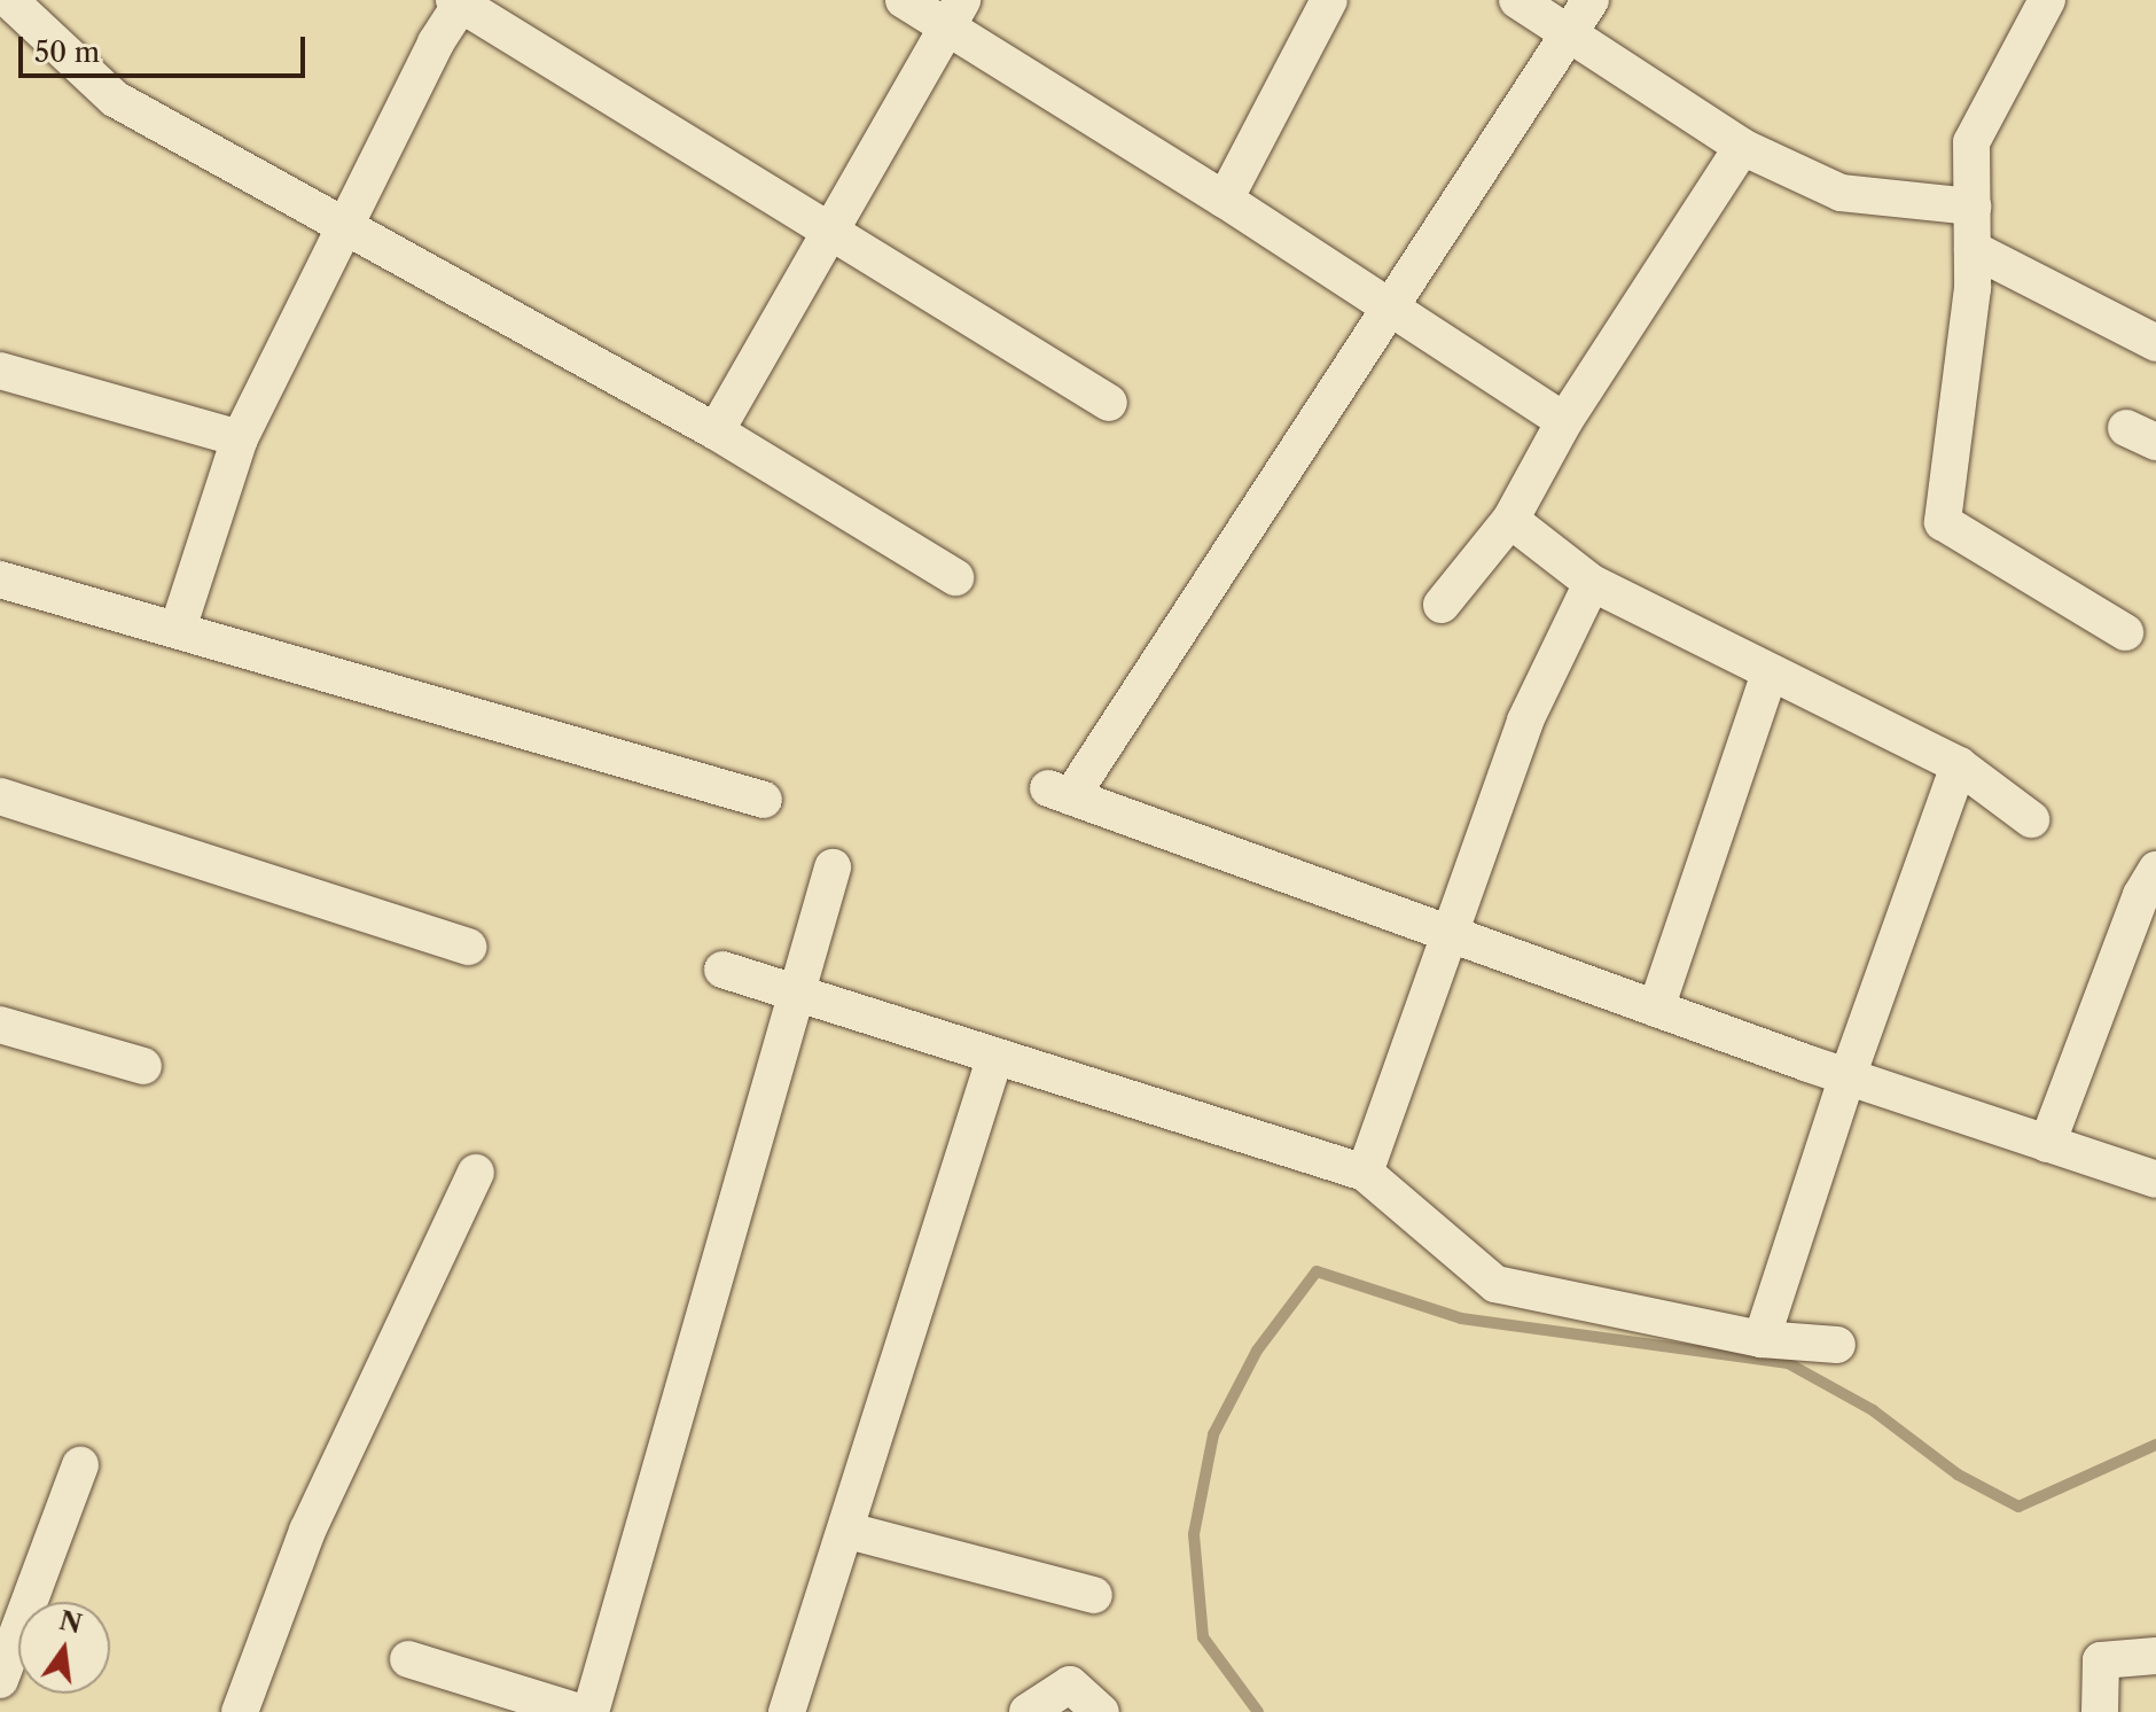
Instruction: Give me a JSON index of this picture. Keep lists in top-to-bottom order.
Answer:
{
  "scale_bar": "50 m",
  "north": "top"
}
